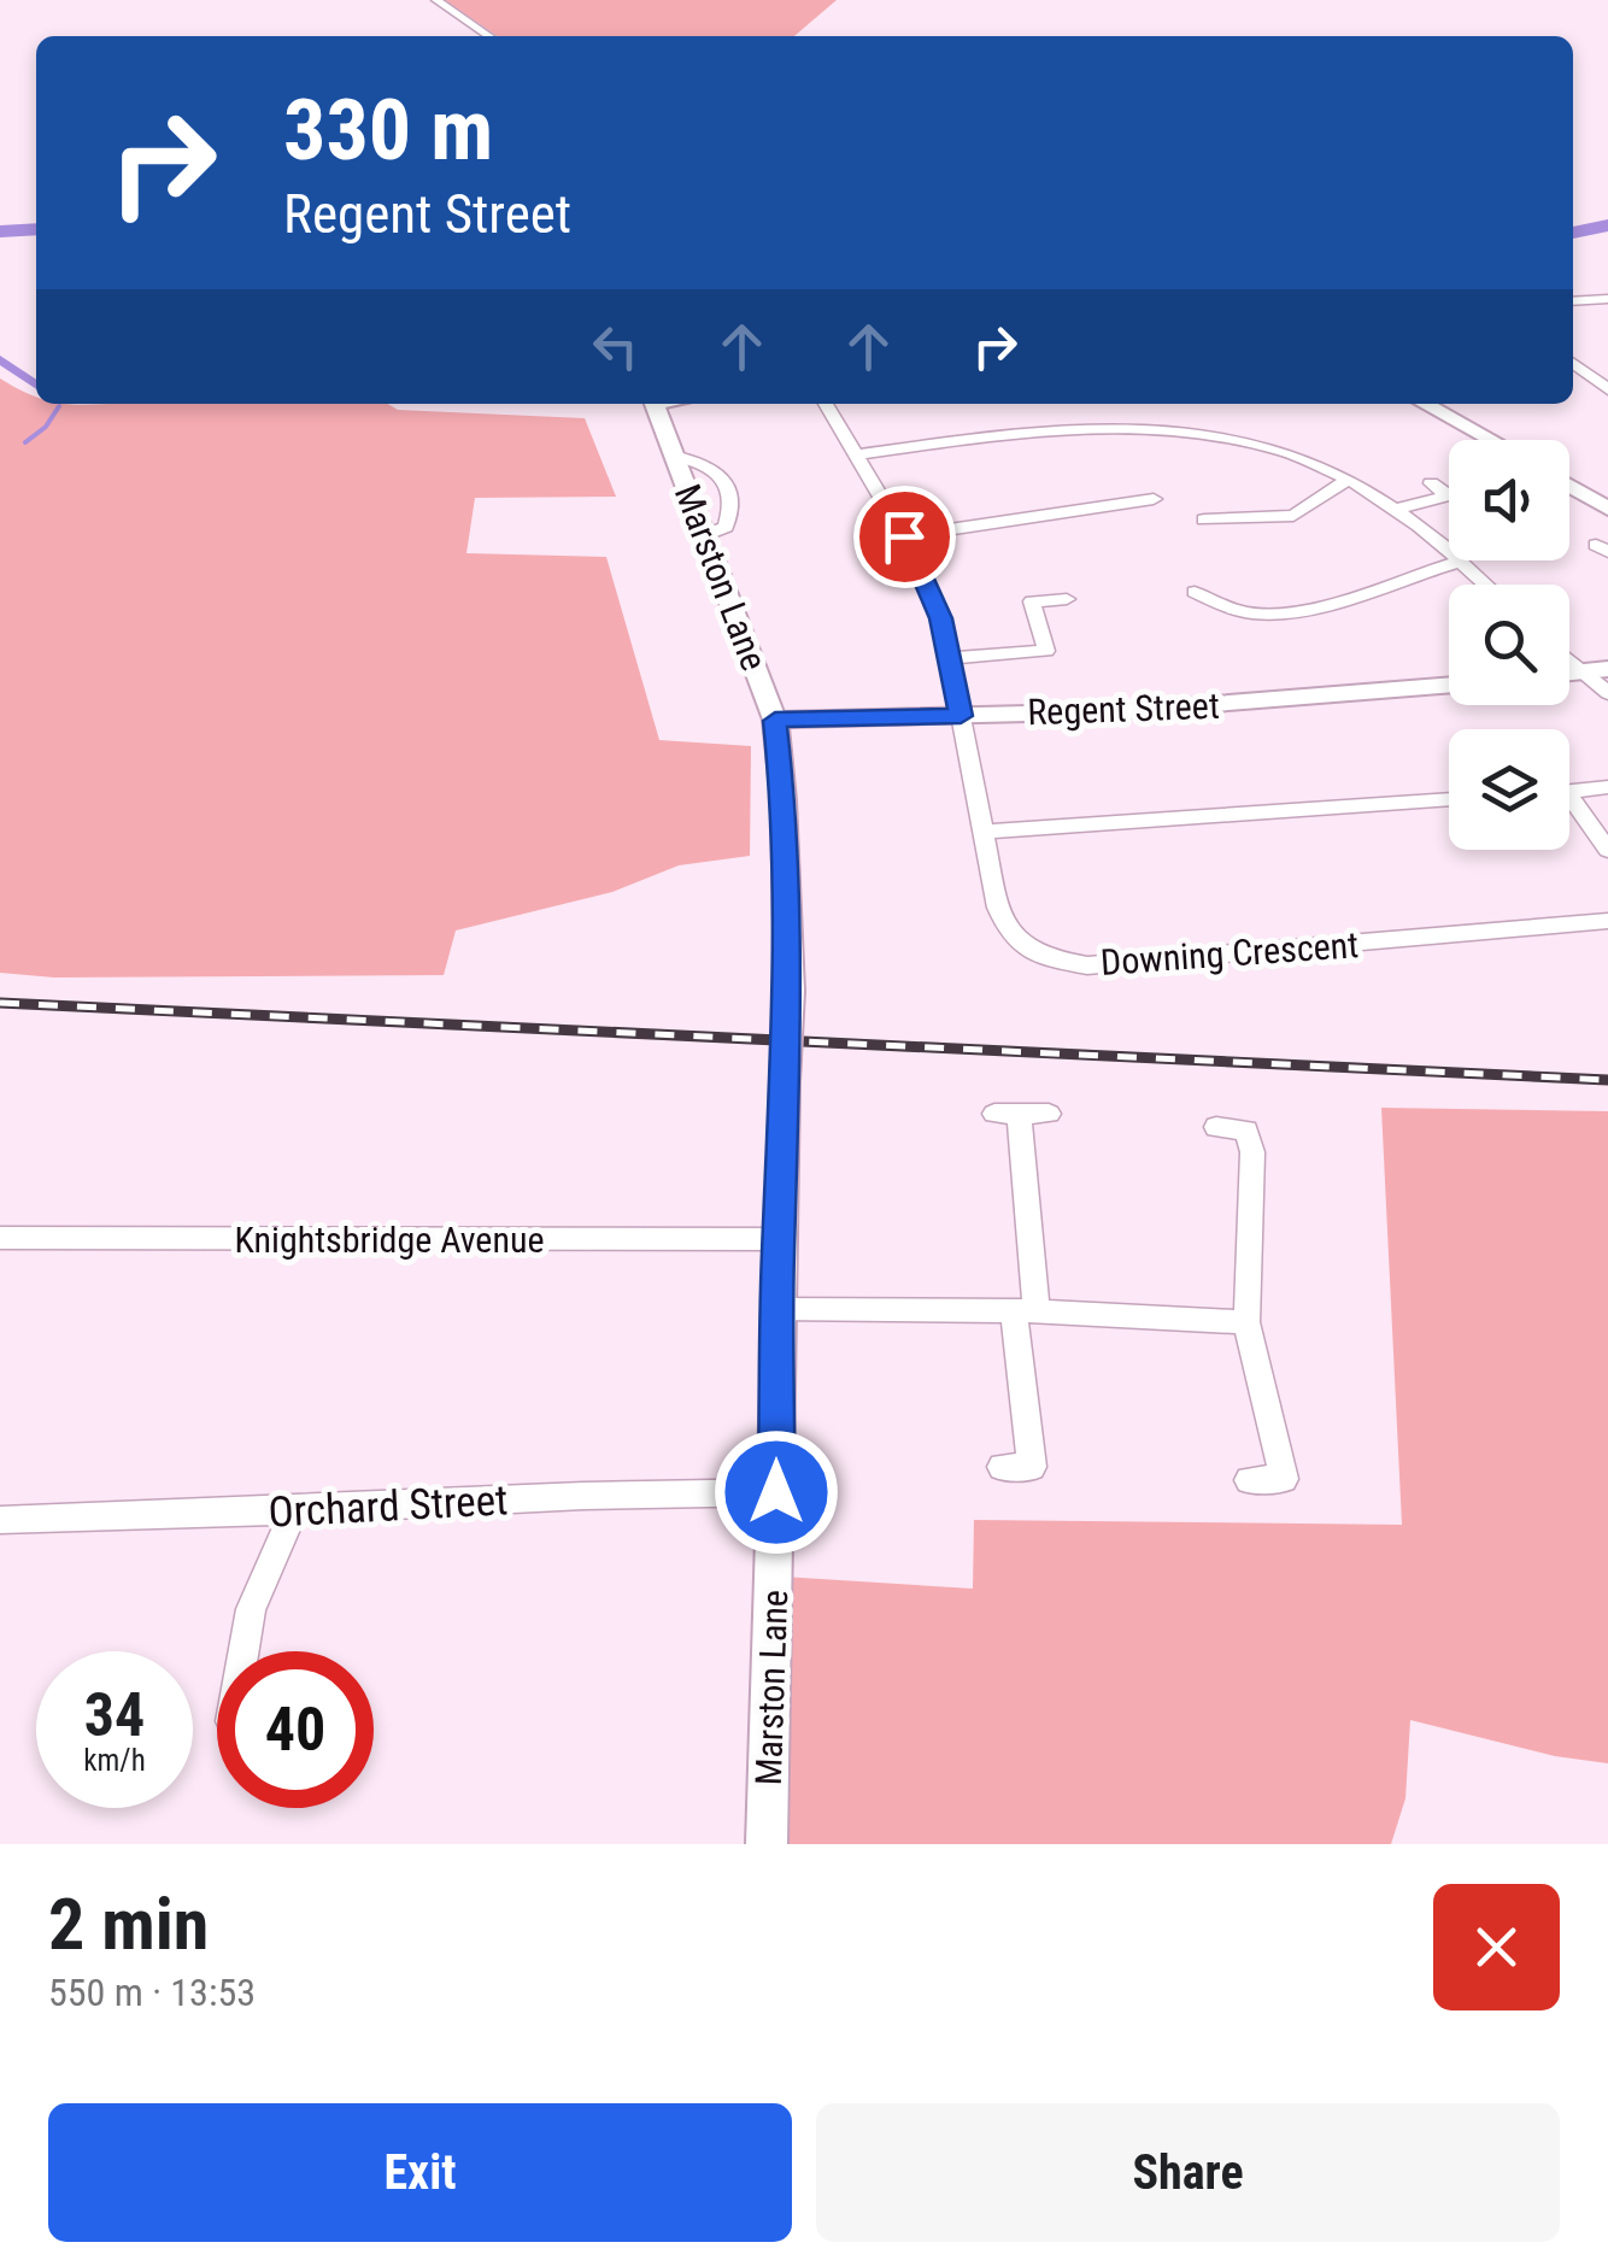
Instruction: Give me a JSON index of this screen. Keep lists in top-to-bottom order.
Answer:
{
  "streets": {
    "street": [
      "Marston Lane",
      "Regent Street",
      "Downing Crescent",
      "Knightsbridge Avenue",
      "Orchard Street"
    ]
  },
  "crossings": [
    ["Marston Lane", "Regent Street"],
    ["Marston Lane", "Knightsbridge Avenue"],
    ["Marston Lane", "Orchard Street"],
    ["Regent Street", "Downing Crescent"]
  ],
  "page": {
    "turn": ["330 m", "Regent Street"],
    "speed": "34 km/h",
    "limit": "40",
    "heading": ["2 min", "550 m · 13:53"],
    "buttons": ["Exit", "Share"]
  }
}
